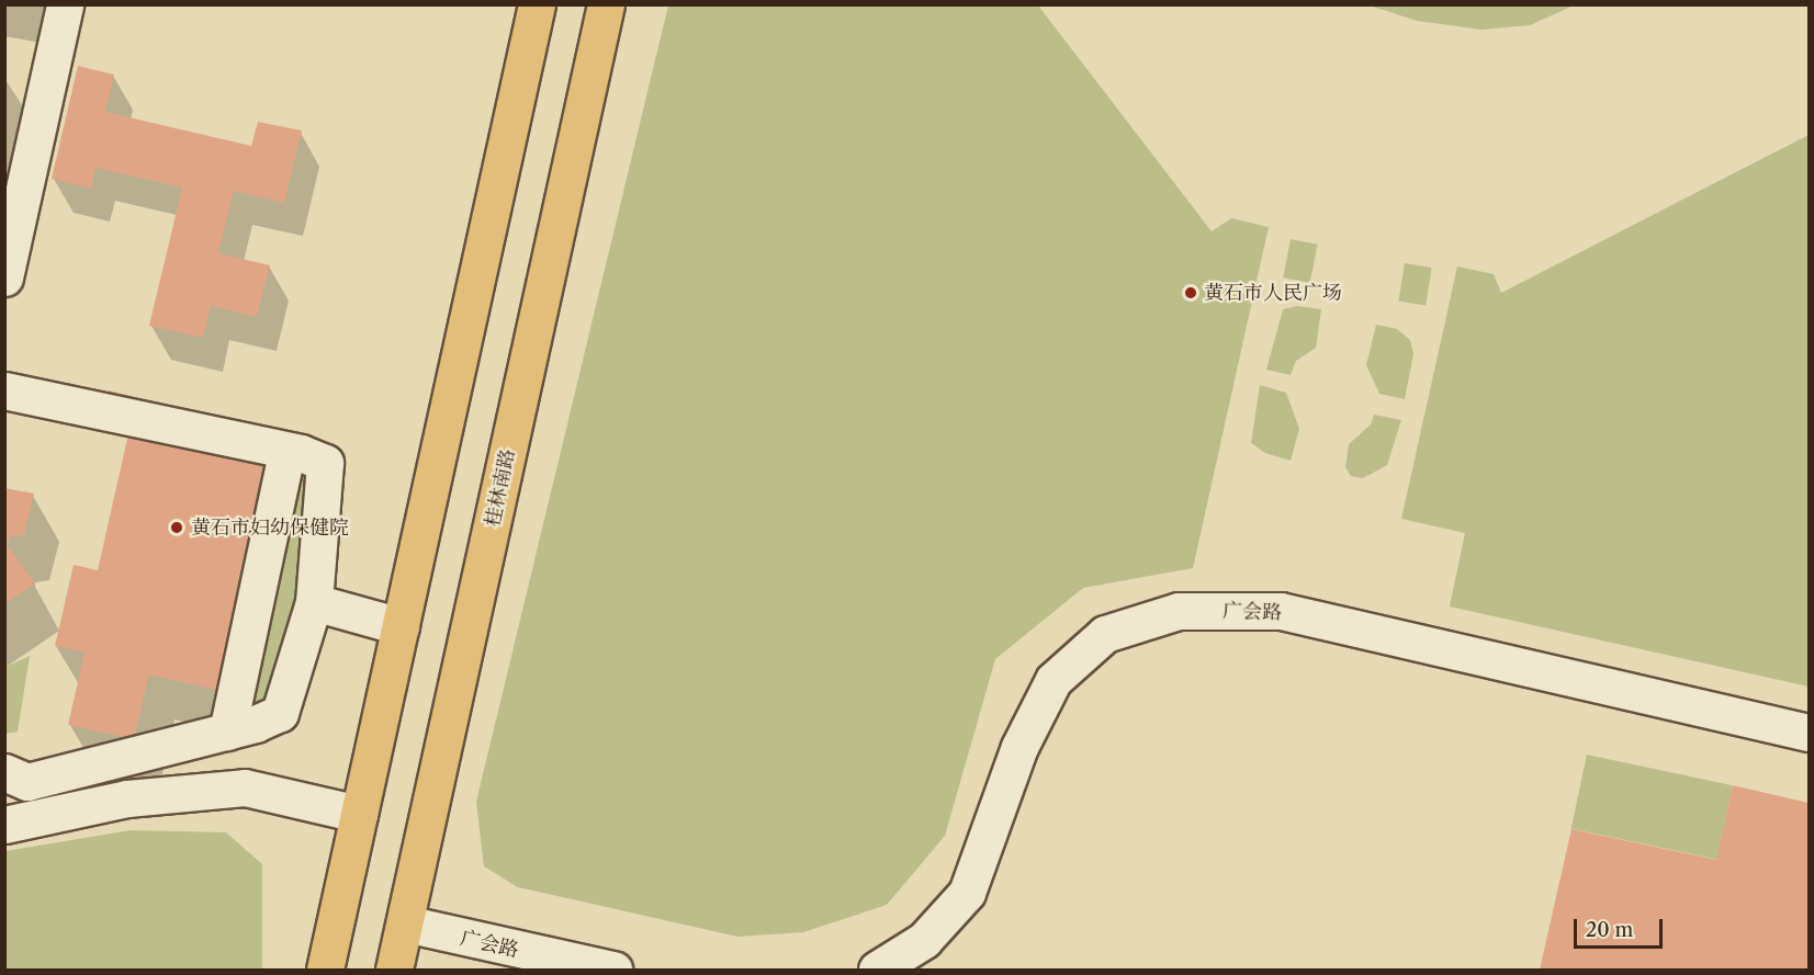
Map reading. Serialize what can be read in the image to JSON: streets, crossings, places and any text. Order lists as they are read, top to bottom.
{
  "streets": {
    "main road": ["桂林南路"],
    "street": ["广会路"]
  },
  "crossings": [
    ["桂林南路", "广会路"]
  ],
  "places": ["黄石市人民广场", "黄石市妇幼保健院"],
  "scale_bar": "20 m"
}
